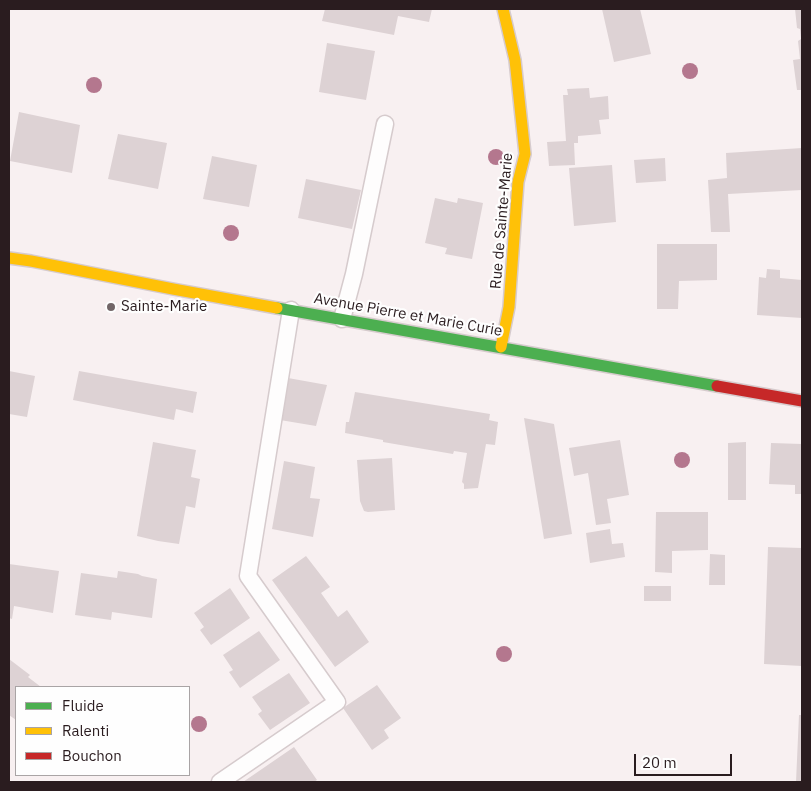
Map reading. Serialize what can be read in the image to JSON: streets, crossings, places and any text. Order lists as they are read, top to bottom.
{
  "streets": {
    "main road": ["Rue de Sainte-Marie", "Avenue Pierre et Marie Curie"]
  },
  "crossings": [
    ["Rue de Sainte-Marie", "Avenue Pierre et Marie Curie"]
  ],
  "places": ["Sainte-Marie"],
  "legend": ["Fluide", "Ralenti", "Bouchon"],
  "scale_bar": "20 m"
}
